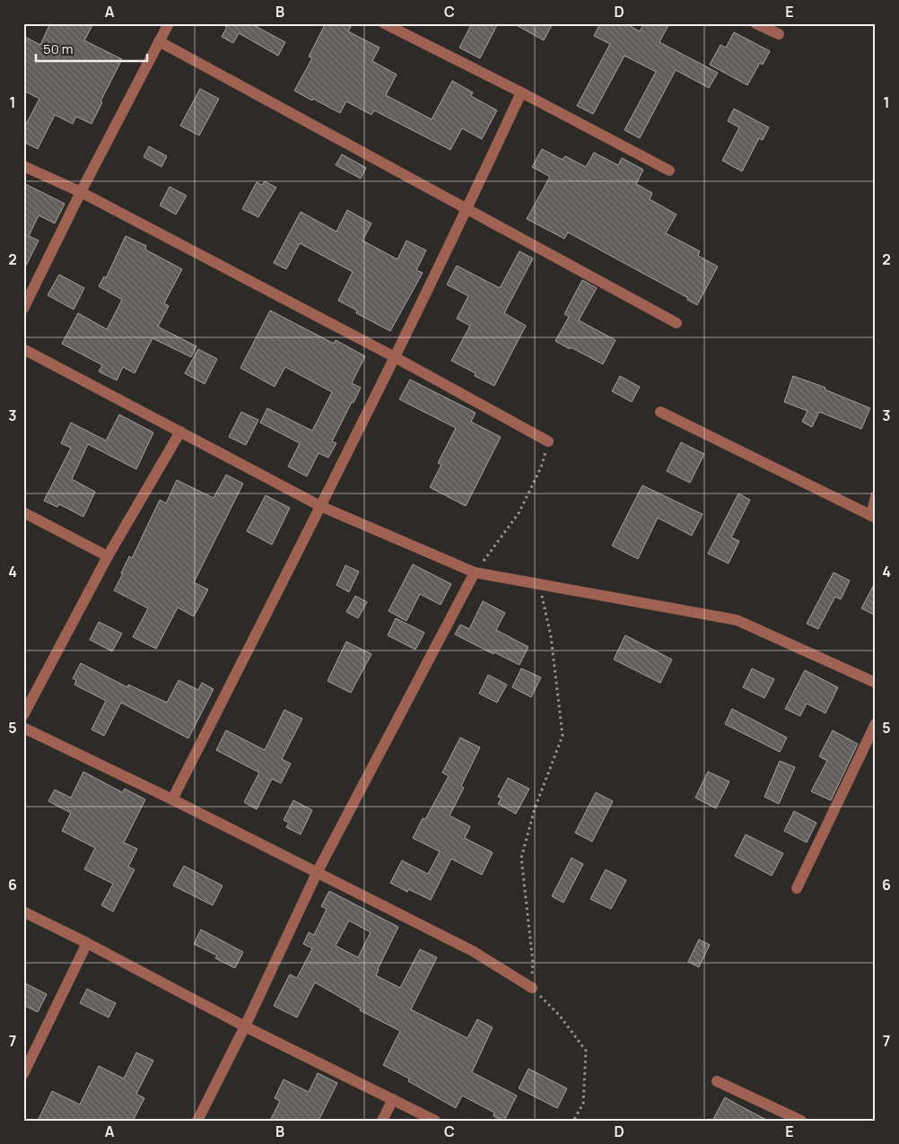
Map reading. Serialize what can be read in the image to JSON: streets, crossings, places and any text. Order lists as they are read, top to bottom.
{
  "scale_bar": "50 m",
  "grid": {
    "columns": [
      "A",
      "B",
      "C",
      "D",
      "E"
    ],
    "rows": [
      "1",
      "2",
      "3",
      "4",
      "5",
      "6",
      "7"
    ]
  }
}
